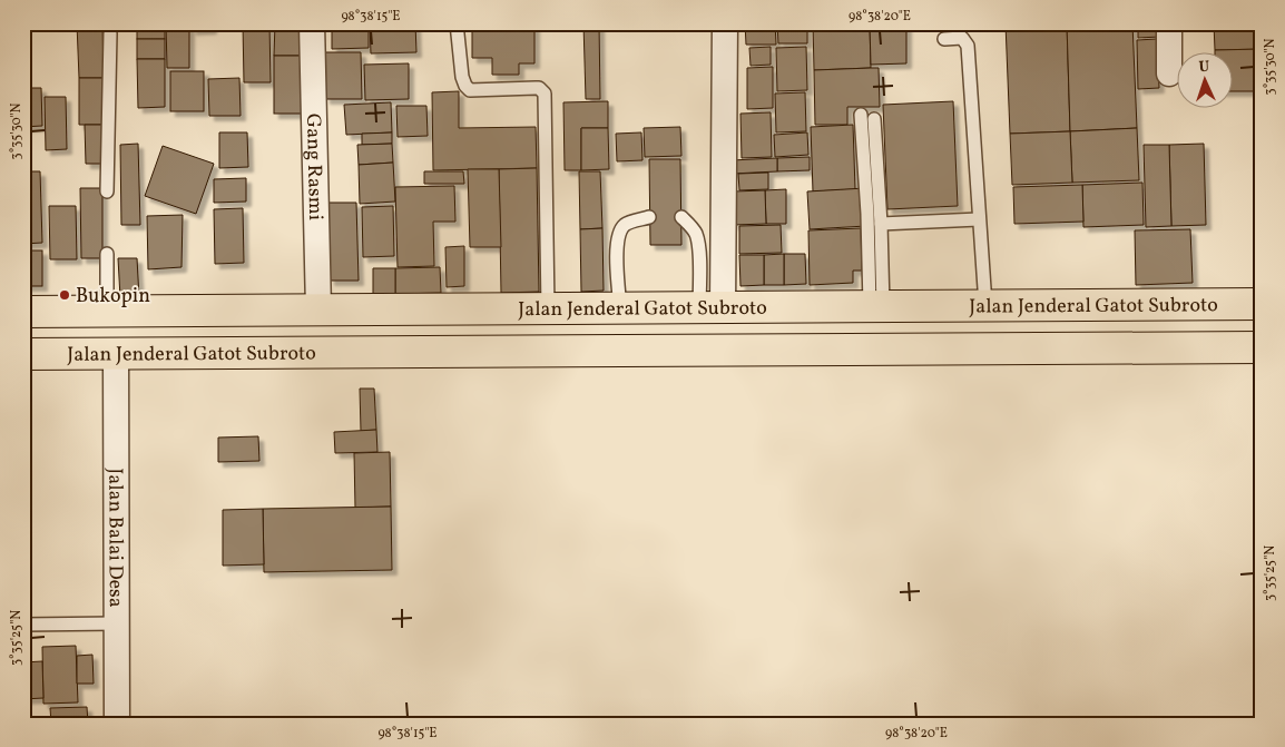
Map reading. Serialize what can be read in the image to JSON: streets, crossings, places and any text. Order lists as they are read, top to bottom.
{
  "streets": {
    "main road": ["Jalan Jenderal Gatot Subroto"],
    "street": ["Gang Rasmi", "Jalan Balai Desa"]
  },
  "crossings": [
    ["Gang Rasmi", "Jalan Jenderal Gatot Subroto"],
    ["Jalan Jenderal Gatot Subroto", "Jalan Balai Desa"]
  ],
  "places": ["Bukopin"],
  "north": "top",
  "coordinates": [
    "98°38'15\"E",
    "98°38'20\"E",
    "3°35'30\"N",
    "3°35'25\"N"
  ]
}
